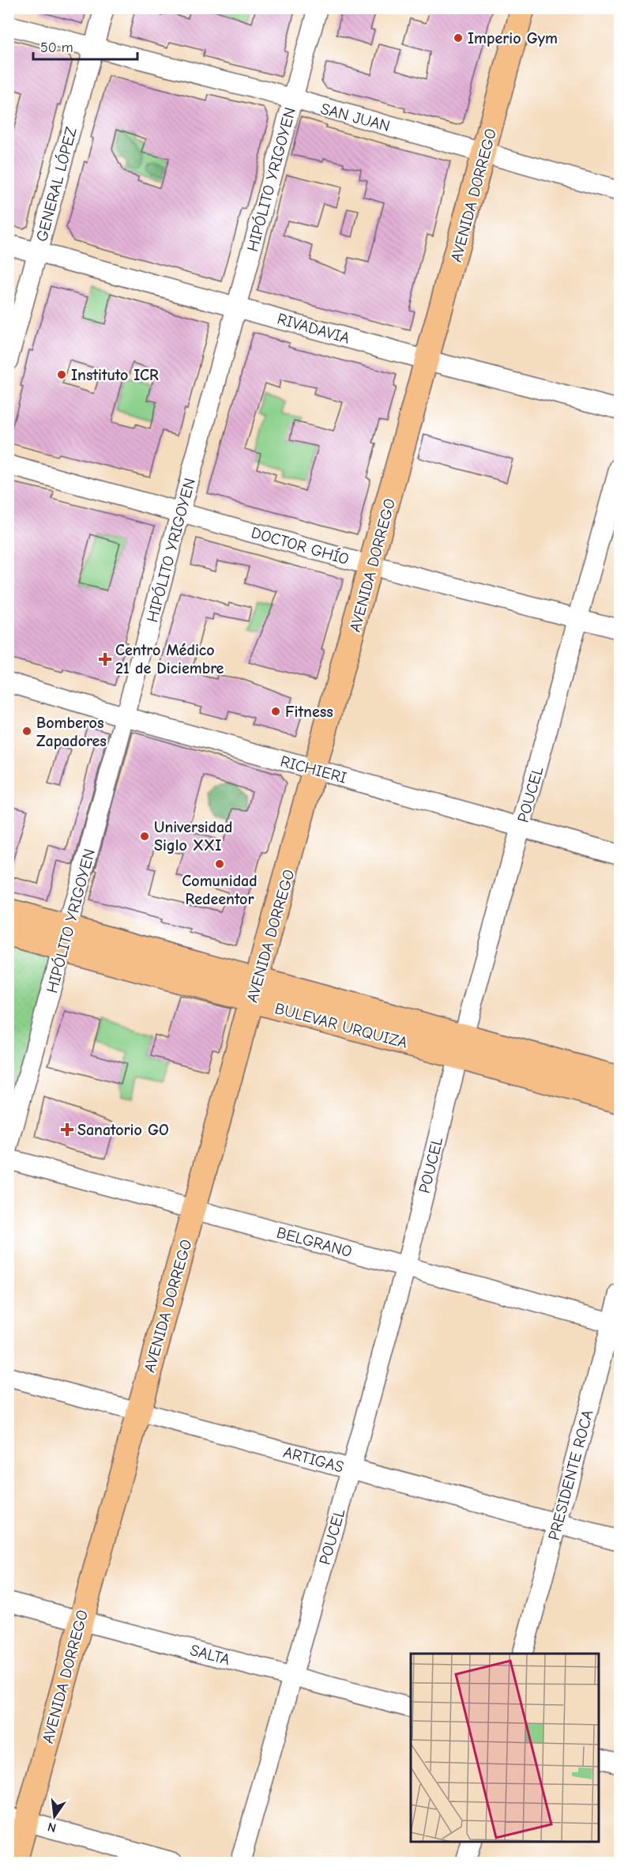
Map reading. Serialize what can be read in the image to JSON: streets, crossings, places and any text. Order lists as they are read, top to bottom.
{
  "streets": {
    "main road": ["AVENIDA DORREGO", "BULEVAR URQUIZA"],
    "street": [
      "SAN JUAN",
      "HIPÓLITO YRIGOYEN",
      "GENERAL LÓPEZ",
      "RIVADAVIA",
      "DOCTOR GHÍO",
      "RICHIERI",
      "POUCEL",
      "BELGRANO",
      "ARTIGAS",
      "PRESIDENTE ROCA",
      "SALTA"
    ]
  },
  "crossings": [
    ["SAN JUAN", "HIPÓLITO YRIGOYEN"],
    ["SAN JUAN", "GENERAL LÓPEZ"],
    ["SAN JUAN", "AVENIDA DORREGO"],
    ["HIPÓLITO YRIGOYEN", "RIVADAVIA"],
    ["HIPÓLITO YRIGOYEN", "DOCTOR GHÍO"],
    ["HIPÓLITO YRIGOYEN", "RICHIERI"],
    ["HIPÓLITO YRIGOYEN", "BULEVAR URQUIZA"],
    ["GENERAL LÓPEZ", "RIVADAVIA"],
    ["AVENIDA DORREGO", "RIVADAVIA"],
    ["AVENIDA DORREGO", "DOCTOR GHÍO"],
    ["AVENIDA DORREGO", "RICHIERI"],
    ["AVENIDA DORREGO", "BULEVAR URQUIZA"],
    ["AVENIDA DORREGO", "BELGRANO"],
    ["AVENIDA DORREGO", "ARTIGAS"],
    ["AVENIDA DORREGO", "SALTA"],
    ["DOCTOR GHÍO", "POUCEL"],
    ["RICHIERI", "POUCEL"],
    ["POUCEL", "BULEVAR URQUIZA"],
    ["POUCEL", "BELGRANO"],
    ["POUCEL", "ARTIGAS"],
    ["POUCEL", "SALTA"],
    ["BELGRANO", "PRESIDENTE ROCA"],
    ["ARTIGAS", "PRESIDENTE ROCA"]
  ],
  "places": {
    "other": [
      "Imperio Gym",
      "Instituto ICR",
      "Fitness",
      "Bomberos Zapadores",
      "Universidad Siglo XXI",
      "Comunidad Redeentor"
    ],
    "health": ["Centro Médico 21 de Diciembre", "Sanatorio GO"]
  },
  "scale_bar": "50 m",
  "north": "bottom"
}
